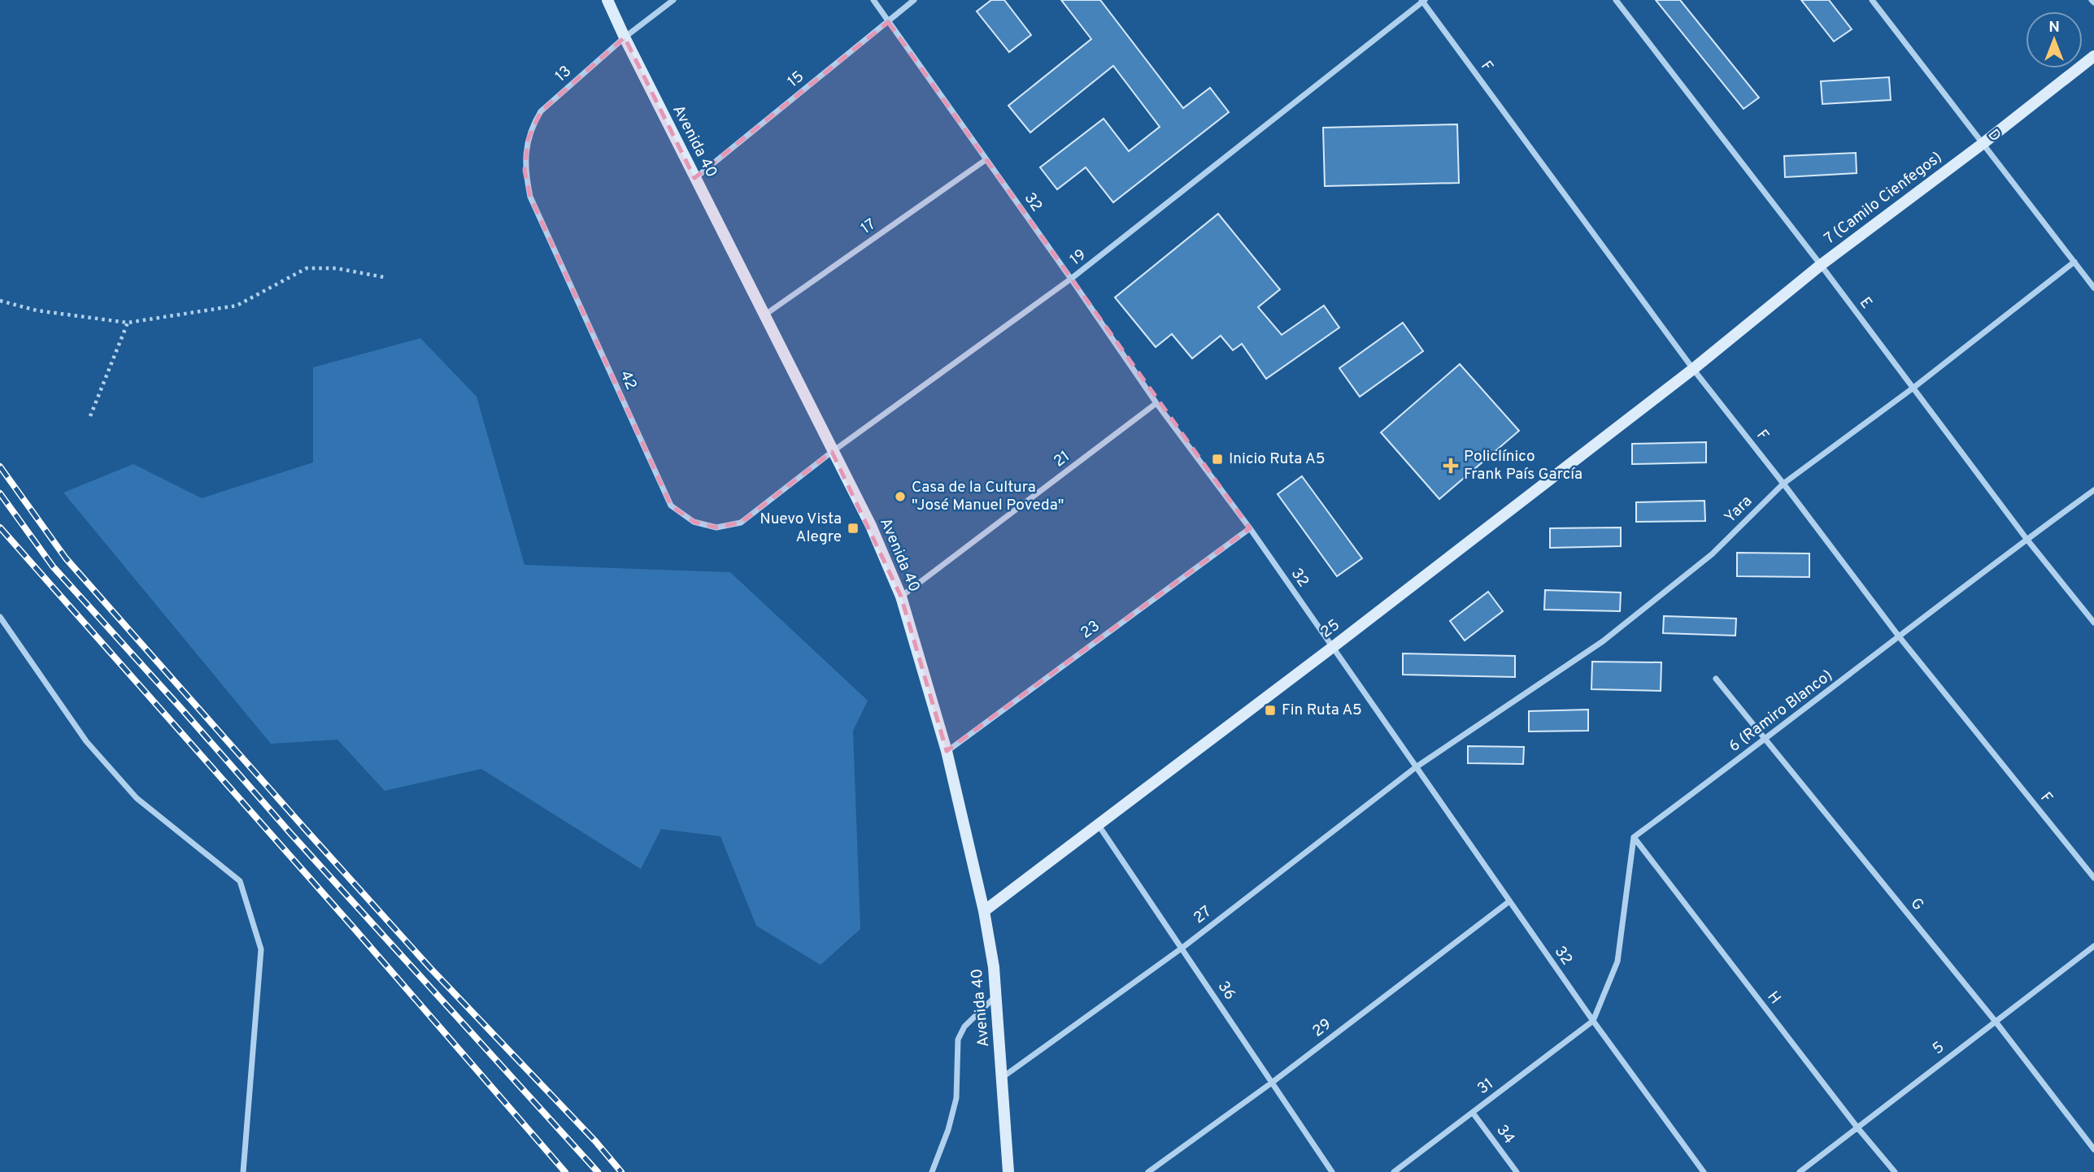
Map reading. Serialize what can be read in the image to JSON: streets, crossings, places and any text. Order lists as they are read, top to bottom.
{
  "streets": {
    "street": [
      "F",
      "13",
      "15",
      "D",
      "Avenida 40",
      "7 (Camilo Cienfegos)",
      "32",
      "17",
      "19",
      "E",
      "42",
      "21",
      "Yara",
      "25",
      "23",
      "6 (Ramiro Blanco)",
      "G",
      "27",
      "36",
      "H",
      "29",
      "5",
      "31",
      "34"
    ]
  },
  "crossings": [
    ["F", "7 (Camilo Cienfegos)"],
    ["F", "19"],
    ["F", "Yara"],
    ["F", "25"],
    ["F", "6 (Ramiro Blanco)"],
    ["13", "Avenida 40"],
    ["13", "42"],
    ["15", "Avenida 40"],
    ["15", "32"],
    ["D", "7 (Camilo Cienfegos)"],
    ["D", "Yara"],
    ["Avenida 40", "17"],
    ["Avenida 40", "19"],
    ["Avenida 40", "21"],
    ["Avenida 40", "25"],
    ["Avenida 40", "23"],
    ["Avenida 40", "27"],
    ["7 (Camilo Cienfegos)", "E"],
    ["7 (Camilo Cienfegos)", "25"],
    ["32", "17"],
    ["32", "19"],
    ["32", "21"],
    ["32", "Yara"],
    ["32", "25"],
    ["32", "23"],
    ["32", "27"],
    ["32", "29"],
    ["32", "31"],
    ["19", "42"],
    ["E", "Yara"],
    ["E", "6 (Ramiro Blanco)"],
    ["Yara", "27"],
    ["25", "36"],
    ["6 (Ramiro Blanco)", "G"],
    ["6 (Ramiro Blanco)", "H"],
    ["G", "5"],
    ["27", "36"],
    ["36", "29"],
    ["H", "5"],
    ["31", "34"]
  ],
  "places": {
    "transit": ["Inicio Ruta A5", "Nuevo Vista Alegre", "Fin Ruta A5"],
    "health": ["Policlínico Frank País García"],
    "other": ["Casa de la Cultura \"José Manuel Poveda\""]
  },
  "north": "top"
}
